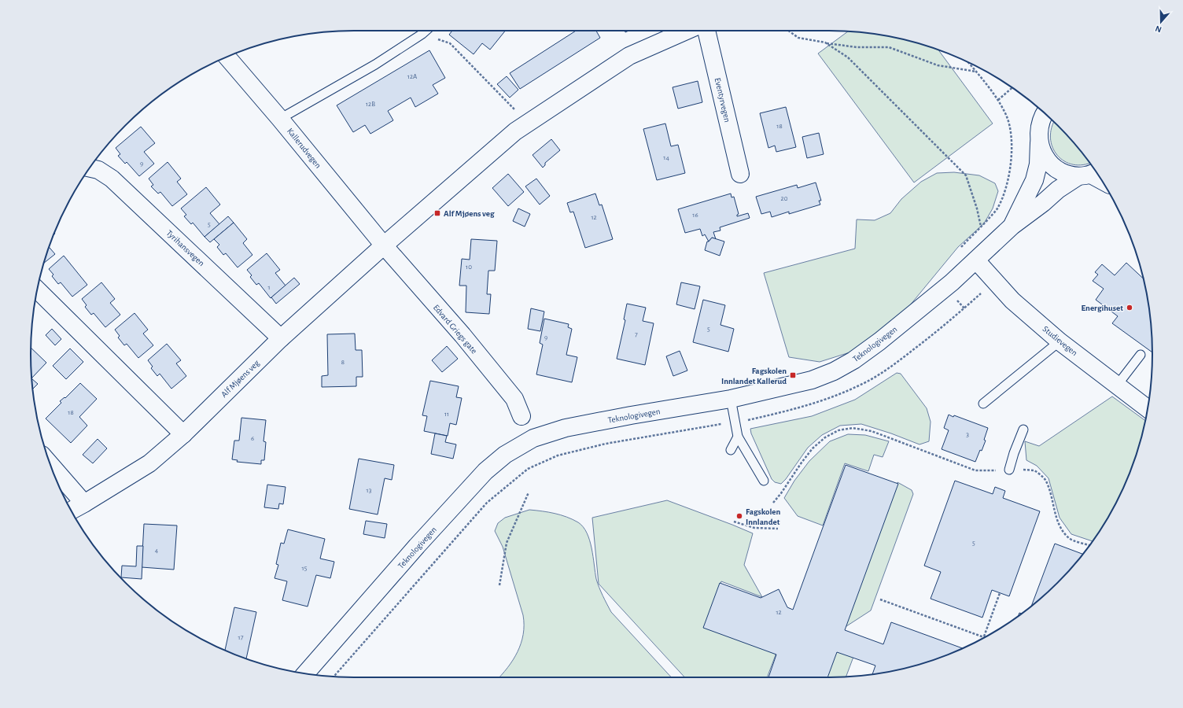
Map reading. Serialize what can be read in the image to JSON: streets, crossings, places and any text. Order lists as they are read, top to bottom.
{
  "streets": {
    "street": [
      "Eventyrvegen",
      "Kallerudvegen",
      "Tyrihansvegen",
      "Edvard Griegs gate",
      "Studievegen",
      "Teknologivegen",
      "Alf Mjøens veg"
    ]
  },
  "crossings": [
    ["Kallerudvegen", "Edvard Griegs gate"],
    ["Kallerudvegen", "Alf Mjøens veg"],
    ["Tyrihansvegen", "Alf Mjøens veg"],
    ["Edvard Griegs gate", "Alf Mjøens veg"],
    ["Studievegen", "Teknologivegen"]
  ],
  "places": {
    "transit": ["Alf Mjøens veg", "Fagskolen Innlandet Kallerud"],
    "other": ["Energihuset", "Fagskolen Innlandet"]
  },
  "house_numbers": [
    "12A",
    "12B",
    "18",
    "14",
    "9",
    "20",
    "16",
    "12",
    "5",
    "10",
    "1",
    "5",
    "7",
    "9",
    "8",
    "18",
    "11",
    "3",
    "6",
    "13",
    "5",
    "4",
    "15",
    "12",
    "17"
  ],
  "north": "bottom"
}
